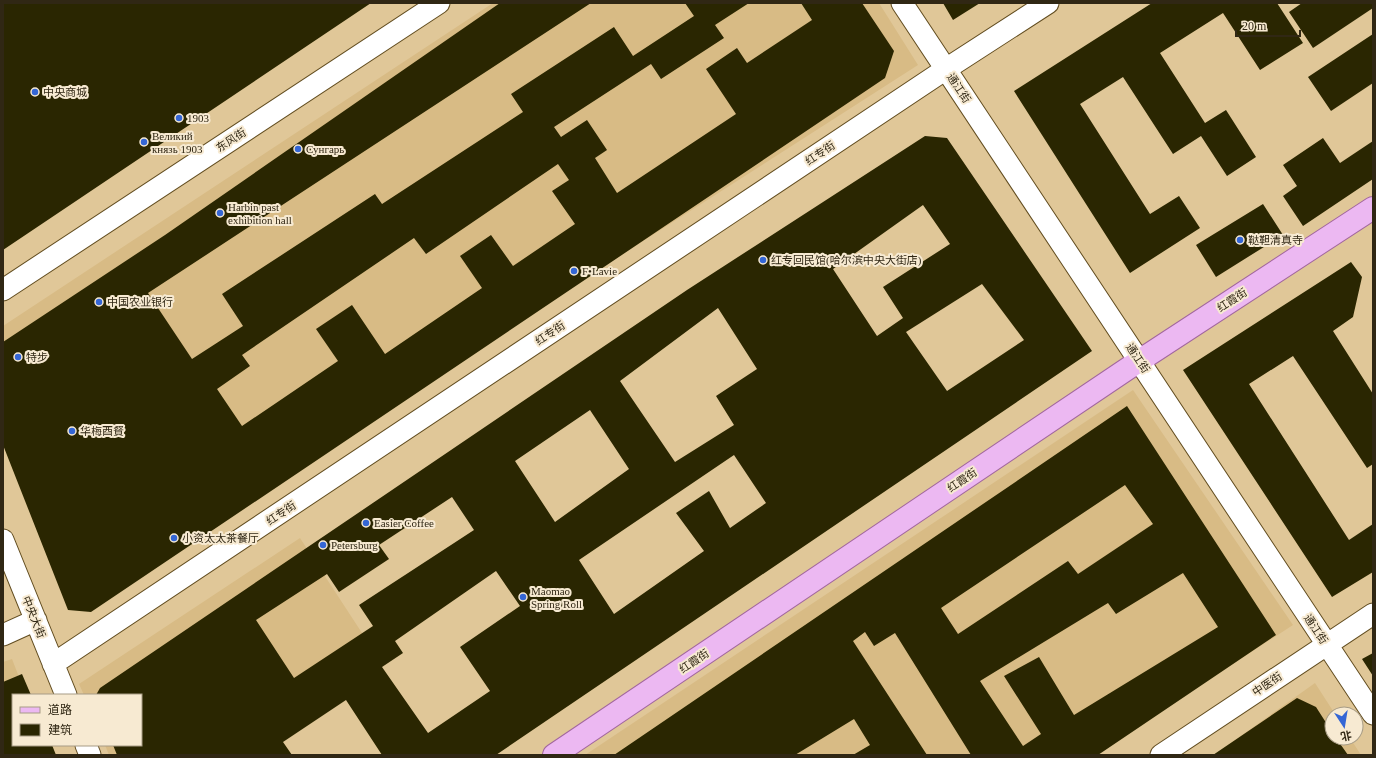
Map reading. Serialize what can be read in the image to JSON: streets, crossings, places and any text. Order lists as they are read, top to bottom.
{
  "streets": {
    "main road": ["红霞街"],
    "street": [
      "通江街",
      "东风街",
      "红专街",
      "中央大街",
      "中医街"
    ]
  },
  "crossings": [
    ["通江街", "红专街"],
    ["通江街", "红霞街"],
    ["通江街", "中医街"],
    ["红专街", "中央大街"]
  ],
  "places": [
    "中央商城",
    "1903",
    "Великий князь 1903",
    "Сунгарь",
    "Harbin past exhibition hall",
    "鞑靼清真寺",
    "红专回民馆(哈尔滨中央大街店)",
    "F•Lavie",
    "中国农业银行",
    "特步",
    "华梅酉䝳",
    "Easier Coffee",
    "小资太太茶餐厅",
    "Petersburg",
    "Maomao Spring Roll"
  ],
  "legend": ["道路", "建筑"],
  "scale_bar": "20 m",
  "north": "bottom"
}
